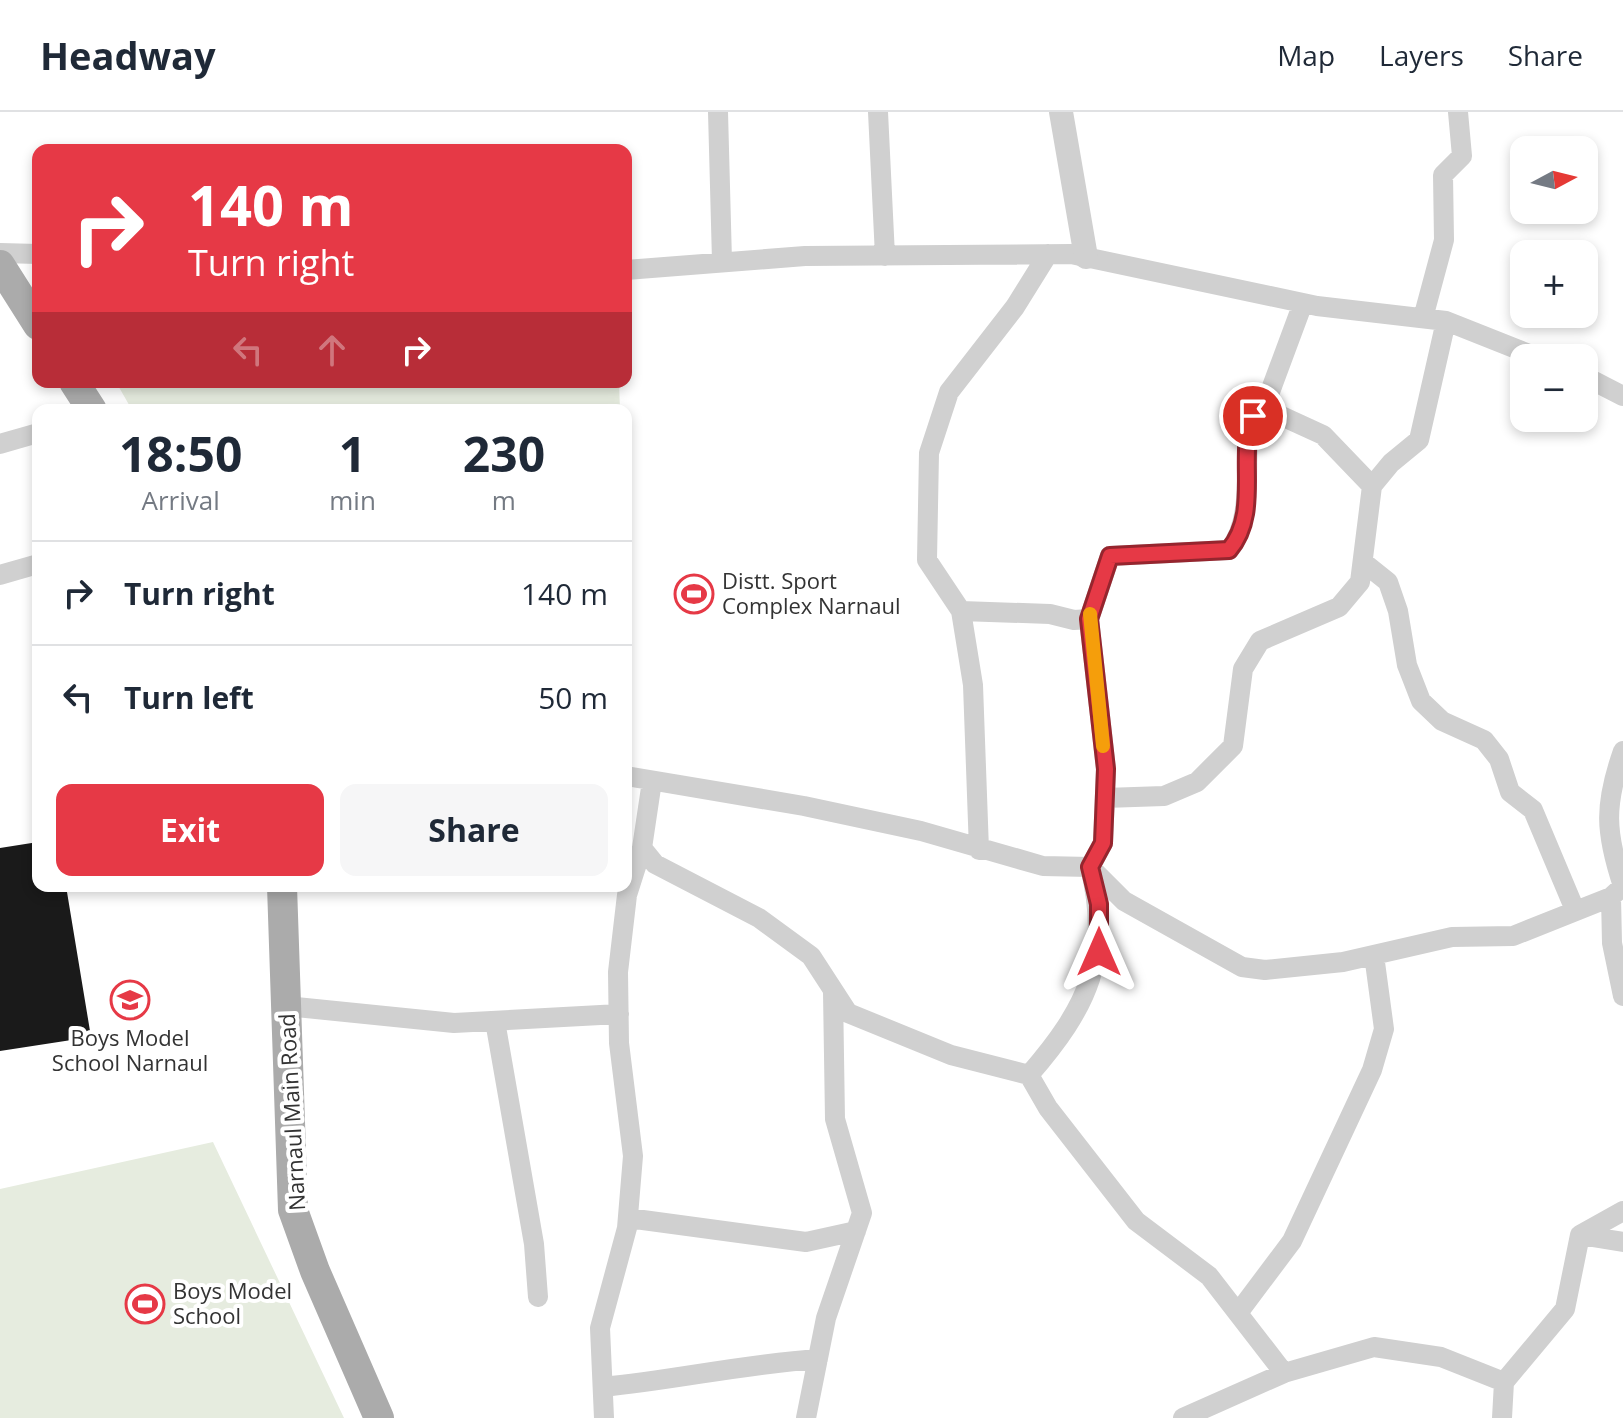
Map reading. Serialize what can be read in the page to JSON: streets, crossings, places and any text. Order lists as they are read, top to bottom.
{
  "streets": {
    "main road": ["Narnaul Main Road"]
  },
  "places": {
    "sports": ["Distt. Sport Complex Narnaul", "Boys Model School"],
    "school or university": ["Boys Model School Narnaul"]
  },
  "north": "right",
  "page": {
    "header": "Headway",
    "nav": ["Map", "Layers", "Share"],
    "map_buttons": ["+", "−"],
    "turn": ["140 m", "Turn right"],
    "eta": [
      "18:50",
      "Arrival",
      "1",
      "min",
      "230",
      "m"
    ],
    "list": [
      {
        "name": "Turn right",
        "value": "140 m"
      },
      {
        "name": "Turn left",
        "value": "50 m"
      }
    ],
    "buttons": ["Exit", "Share"]
  }
}
